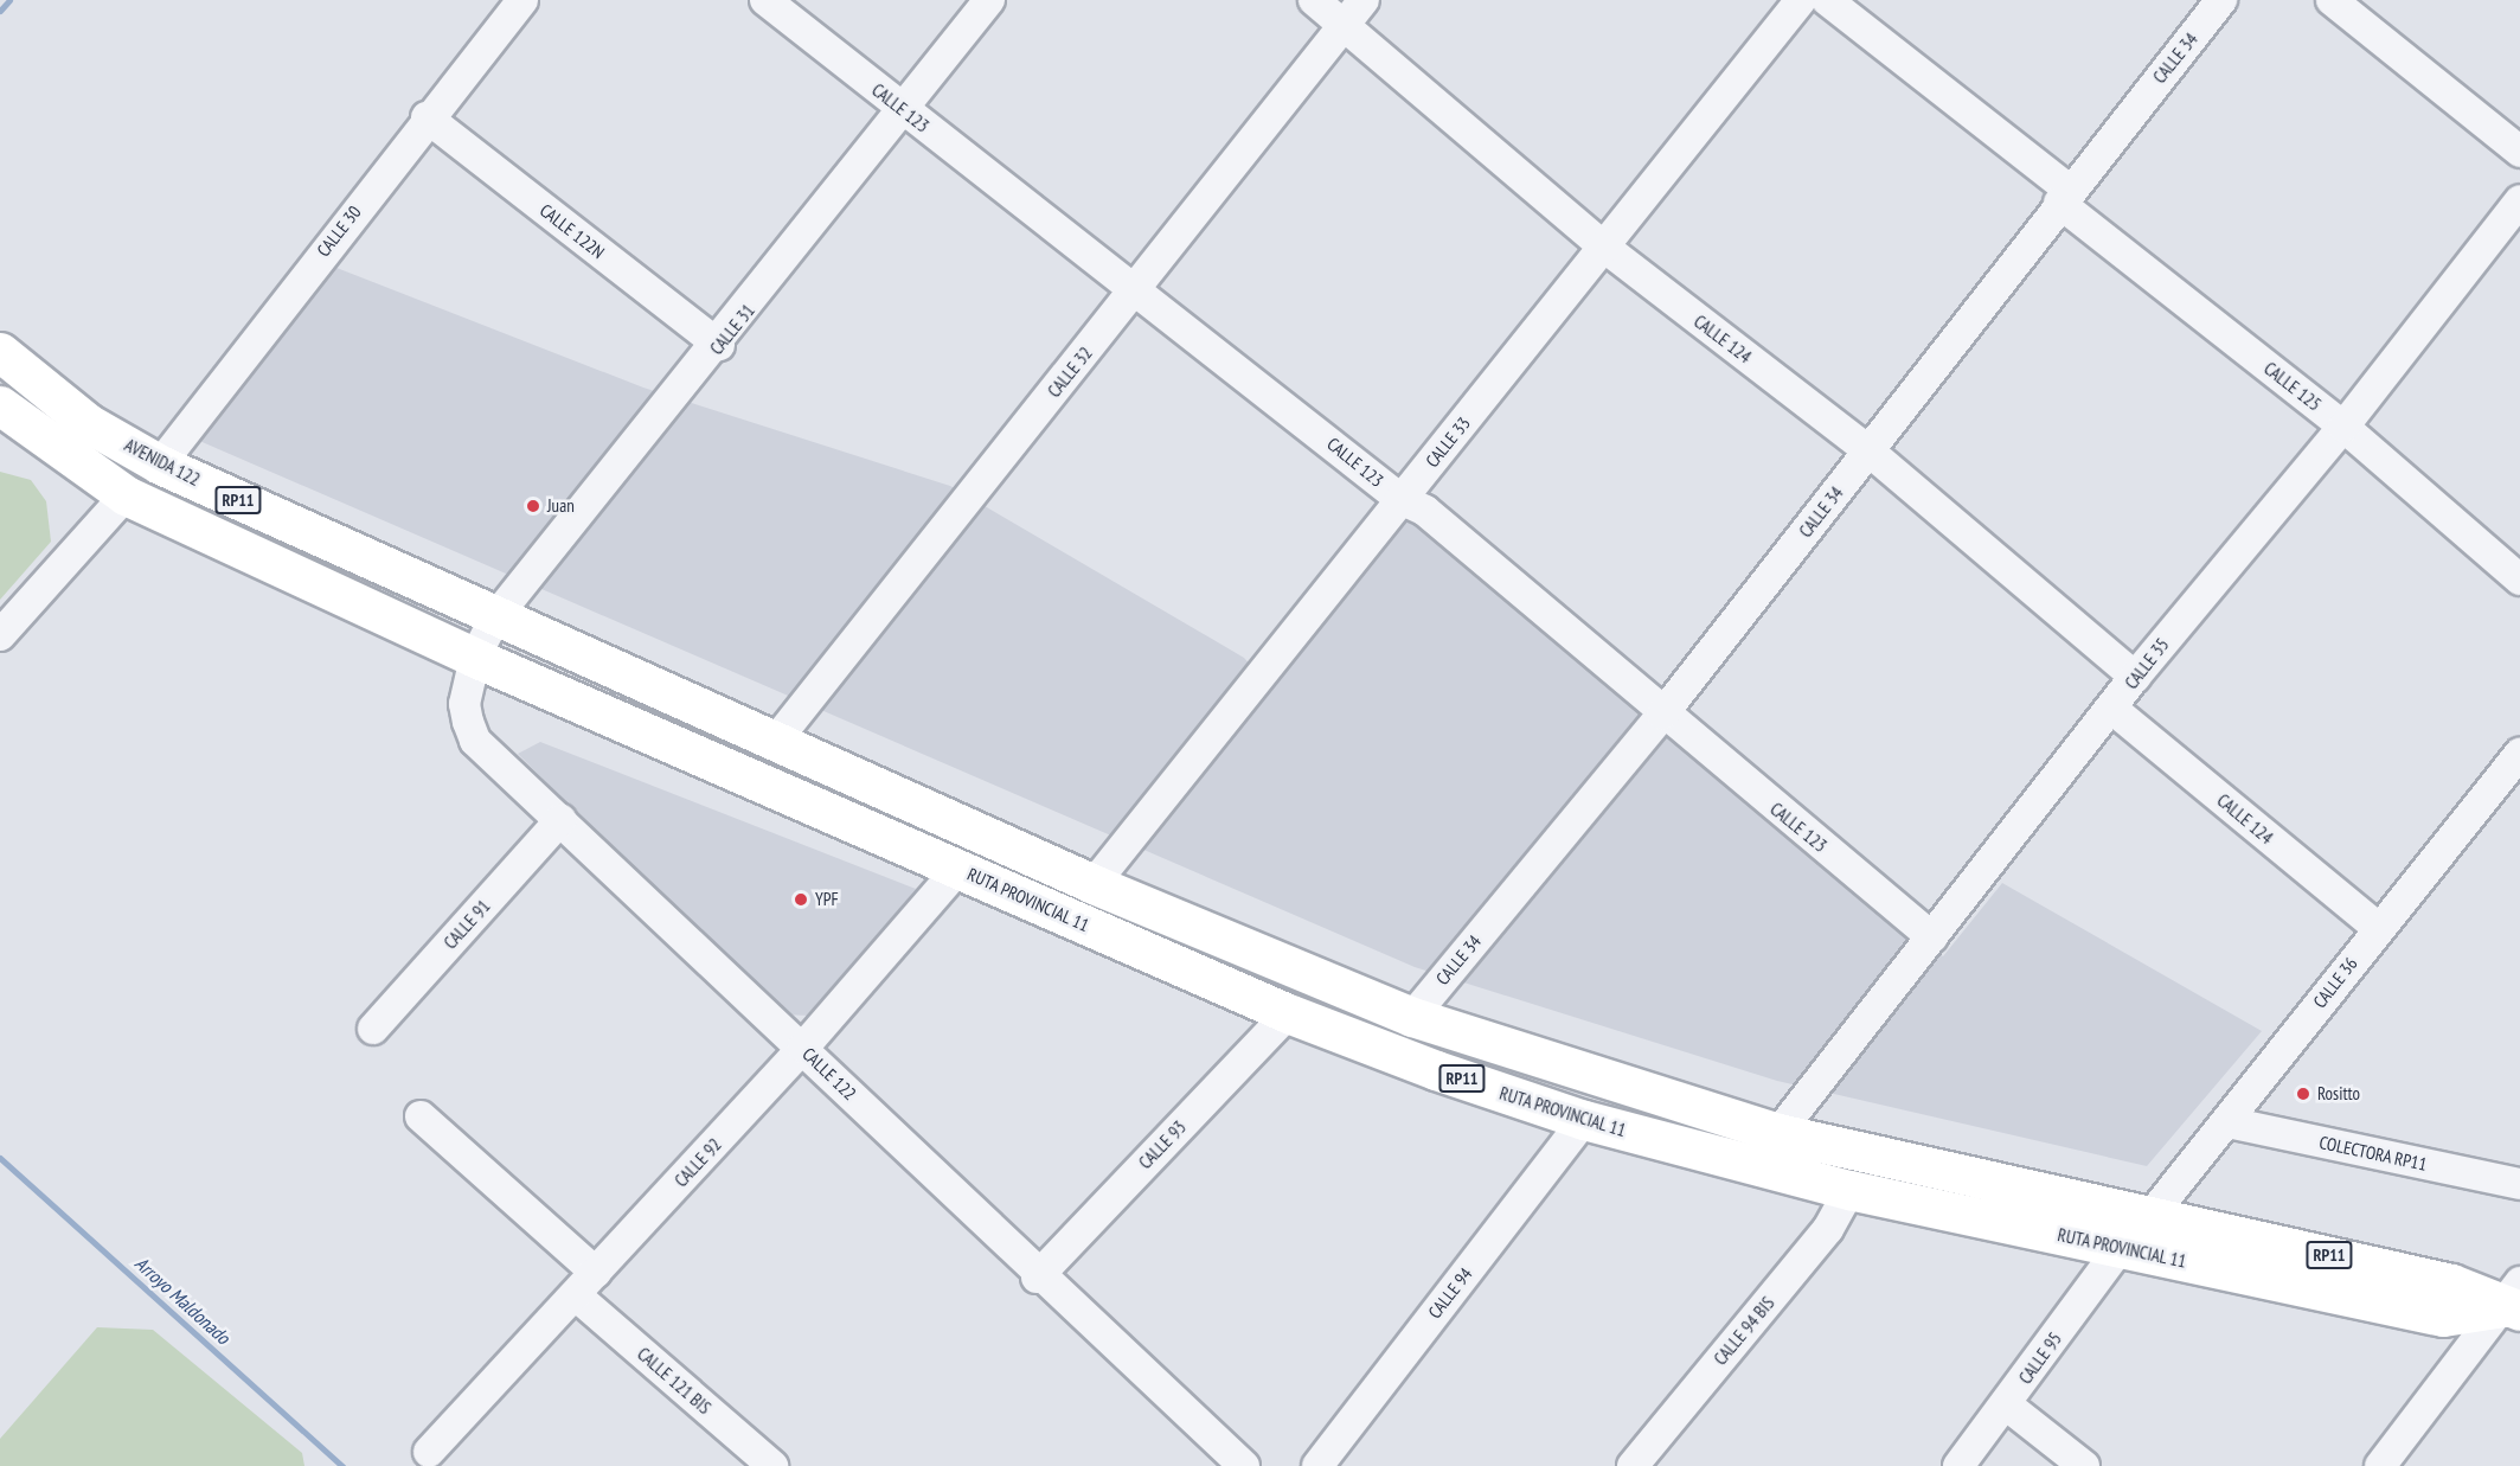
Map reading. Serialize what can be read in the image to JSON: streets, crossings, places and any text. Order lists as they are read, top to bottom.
{
  "streets": {
    "main road": ["AVENIDA 122", "RP11", "RUTA PROVINCIAL 11"],
    "street": [
      "CALLE 34",
      "CALLE 123",
      "CALLE 30",
      "CALLE 122N",
      "CALLE 31",
      "CALLE 124",
      "CALLE 32",
      "CALLE 125",
      "CALLE 33",
      "CALLE 35",
      "CALLE 91",
      "CALLE 36",
      "CALLE 122",
      "CALLE 93",
      "COLECTORA RP11",
      "CALLE 92",
      "CALLE 94",
      "CALLE 94 BIS",
      "CALLE 95",
      "CALLE 121 BIS"
    ]
  },
  "crossings": [
    ["CALLE 34", "CALLE 123"],
    ["CALLE 34", "CALLE 124"],
    ["CALLE 34", "CALLE 125"],
    ["CALLE 34", "RP11"],
    ["CALLE 123", "CALLE 31"],
    ["CALLE 123", "CALLE 32"],
    ["CALLE 123", "CALLE 33"],
    ["CALLE 123", "CALLE 35"],
    ["CALLE 30", "CALLE 122N"],
    ["CALLE 30", "AVENIDA 122"],
    ["CALLE 122N", "CALLE 31"],
    ["CALLE 31", "AVENIDA 122"],
    ["CALLE 31", "RP11"],
    ["CALLE 31", "RUTA PROVINCIAL 11"],
    ["CALLE 31", "CALLE 122"],
    ["CALLE 124", "CALLE 32"],
    ["CALLE 124", "CALLE 33"],
    ["CALLE 124", "CALLE 35"],
    ["CALLE 124", "CALLE 36"],
    ["CALLE 32", "RP11"],
    ["CALLE 125", "CALLE 35"],
    ["CALLE 33", "RP11"],
    ["AVENIDA 122", "RP11"],
    ["RP11", "CALLE 35"],
    ["RP11", "RUTA PROVINCIAL 11"],
    ["RP11", "CALLE 36"],
    ["RP11", "CALLE 122"],
    ["RUTA PROVINCIAL 11", "CALLE 122"],
    ["RUTA PROVINCIAL 11", "CALLE 93"],
    ["RUTA PROVINCIAL 11", "CALLE 92"],
    ["RUTA PROVINCIAL 11", "CALLE 94"],
    ["RUTA PROVINCIAL 11", "CALLE 94 BIS"],
    ["RUTA PROVINCIAL 11", "CALLE 95"],
    ["CALLE 91", "CALLE 122"],
    ["CALLE 36", "COLECTORA RP11"],
    ["CALLE 122", "CALLE 93"],
    ["CALLE 122", "CALLE 92"],
    ["CALLE 92", "CALLE 121 BIS"]
  ],
  "water": ["Arroyo Maldonado"],
  "places": ["Juan", "YPF", "Rositto"]
}
